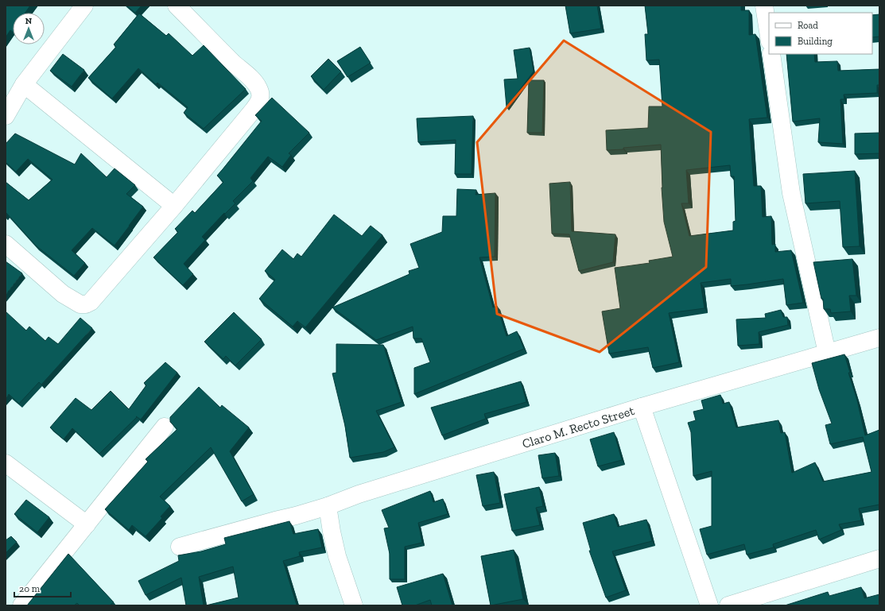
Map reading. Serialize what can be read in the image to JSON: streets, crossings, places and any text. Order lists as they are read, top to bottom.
{
  "streets": {
    "street": ["Claro M. Recto Street"]
  },
  "legend": ["Road", "Building"],
  "scale_bar": "20 m",
  "north": "top"
}
